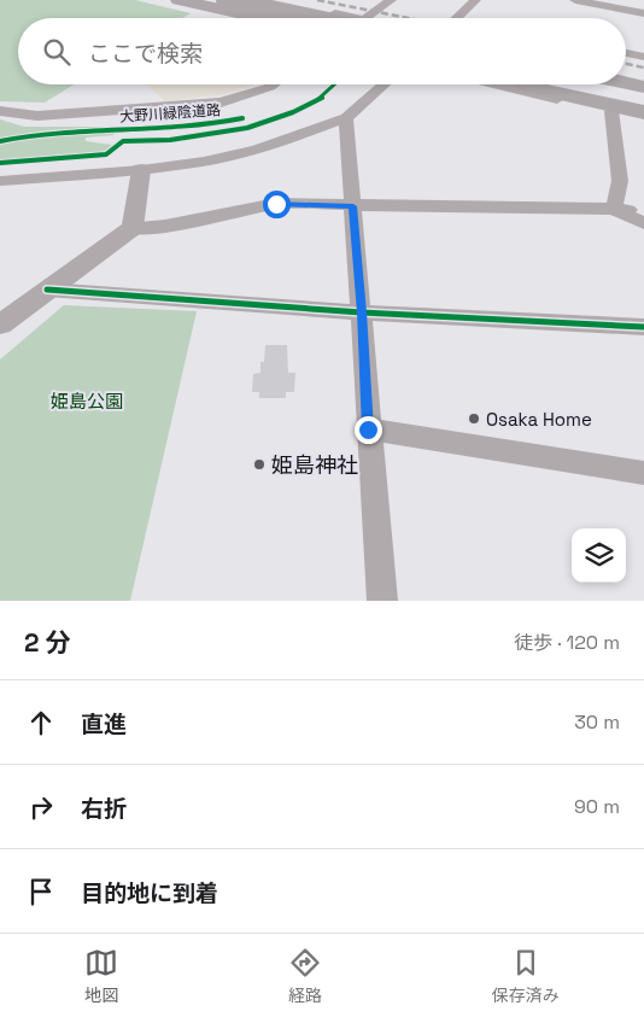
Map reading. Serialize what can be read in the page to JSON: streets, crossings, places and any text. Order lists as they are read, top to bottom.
{
  "streets": {
    "cycle path": ["大野川緑陰道路"]
  },
  "parks": ["姫島公園"],
  "places": ["Osaka Home", "姫島神社"],
  "page": {
    "search": "ここで検索",
    "heading": ["2 分", "徒歩 · 120 m"],
    "list": [
      ["直進", "30 m"],
      ["右折", "90 m"],
      "目的地に到着"
    ],
    "nav": ["地図", "経路", "保存済み"]
  }
}
